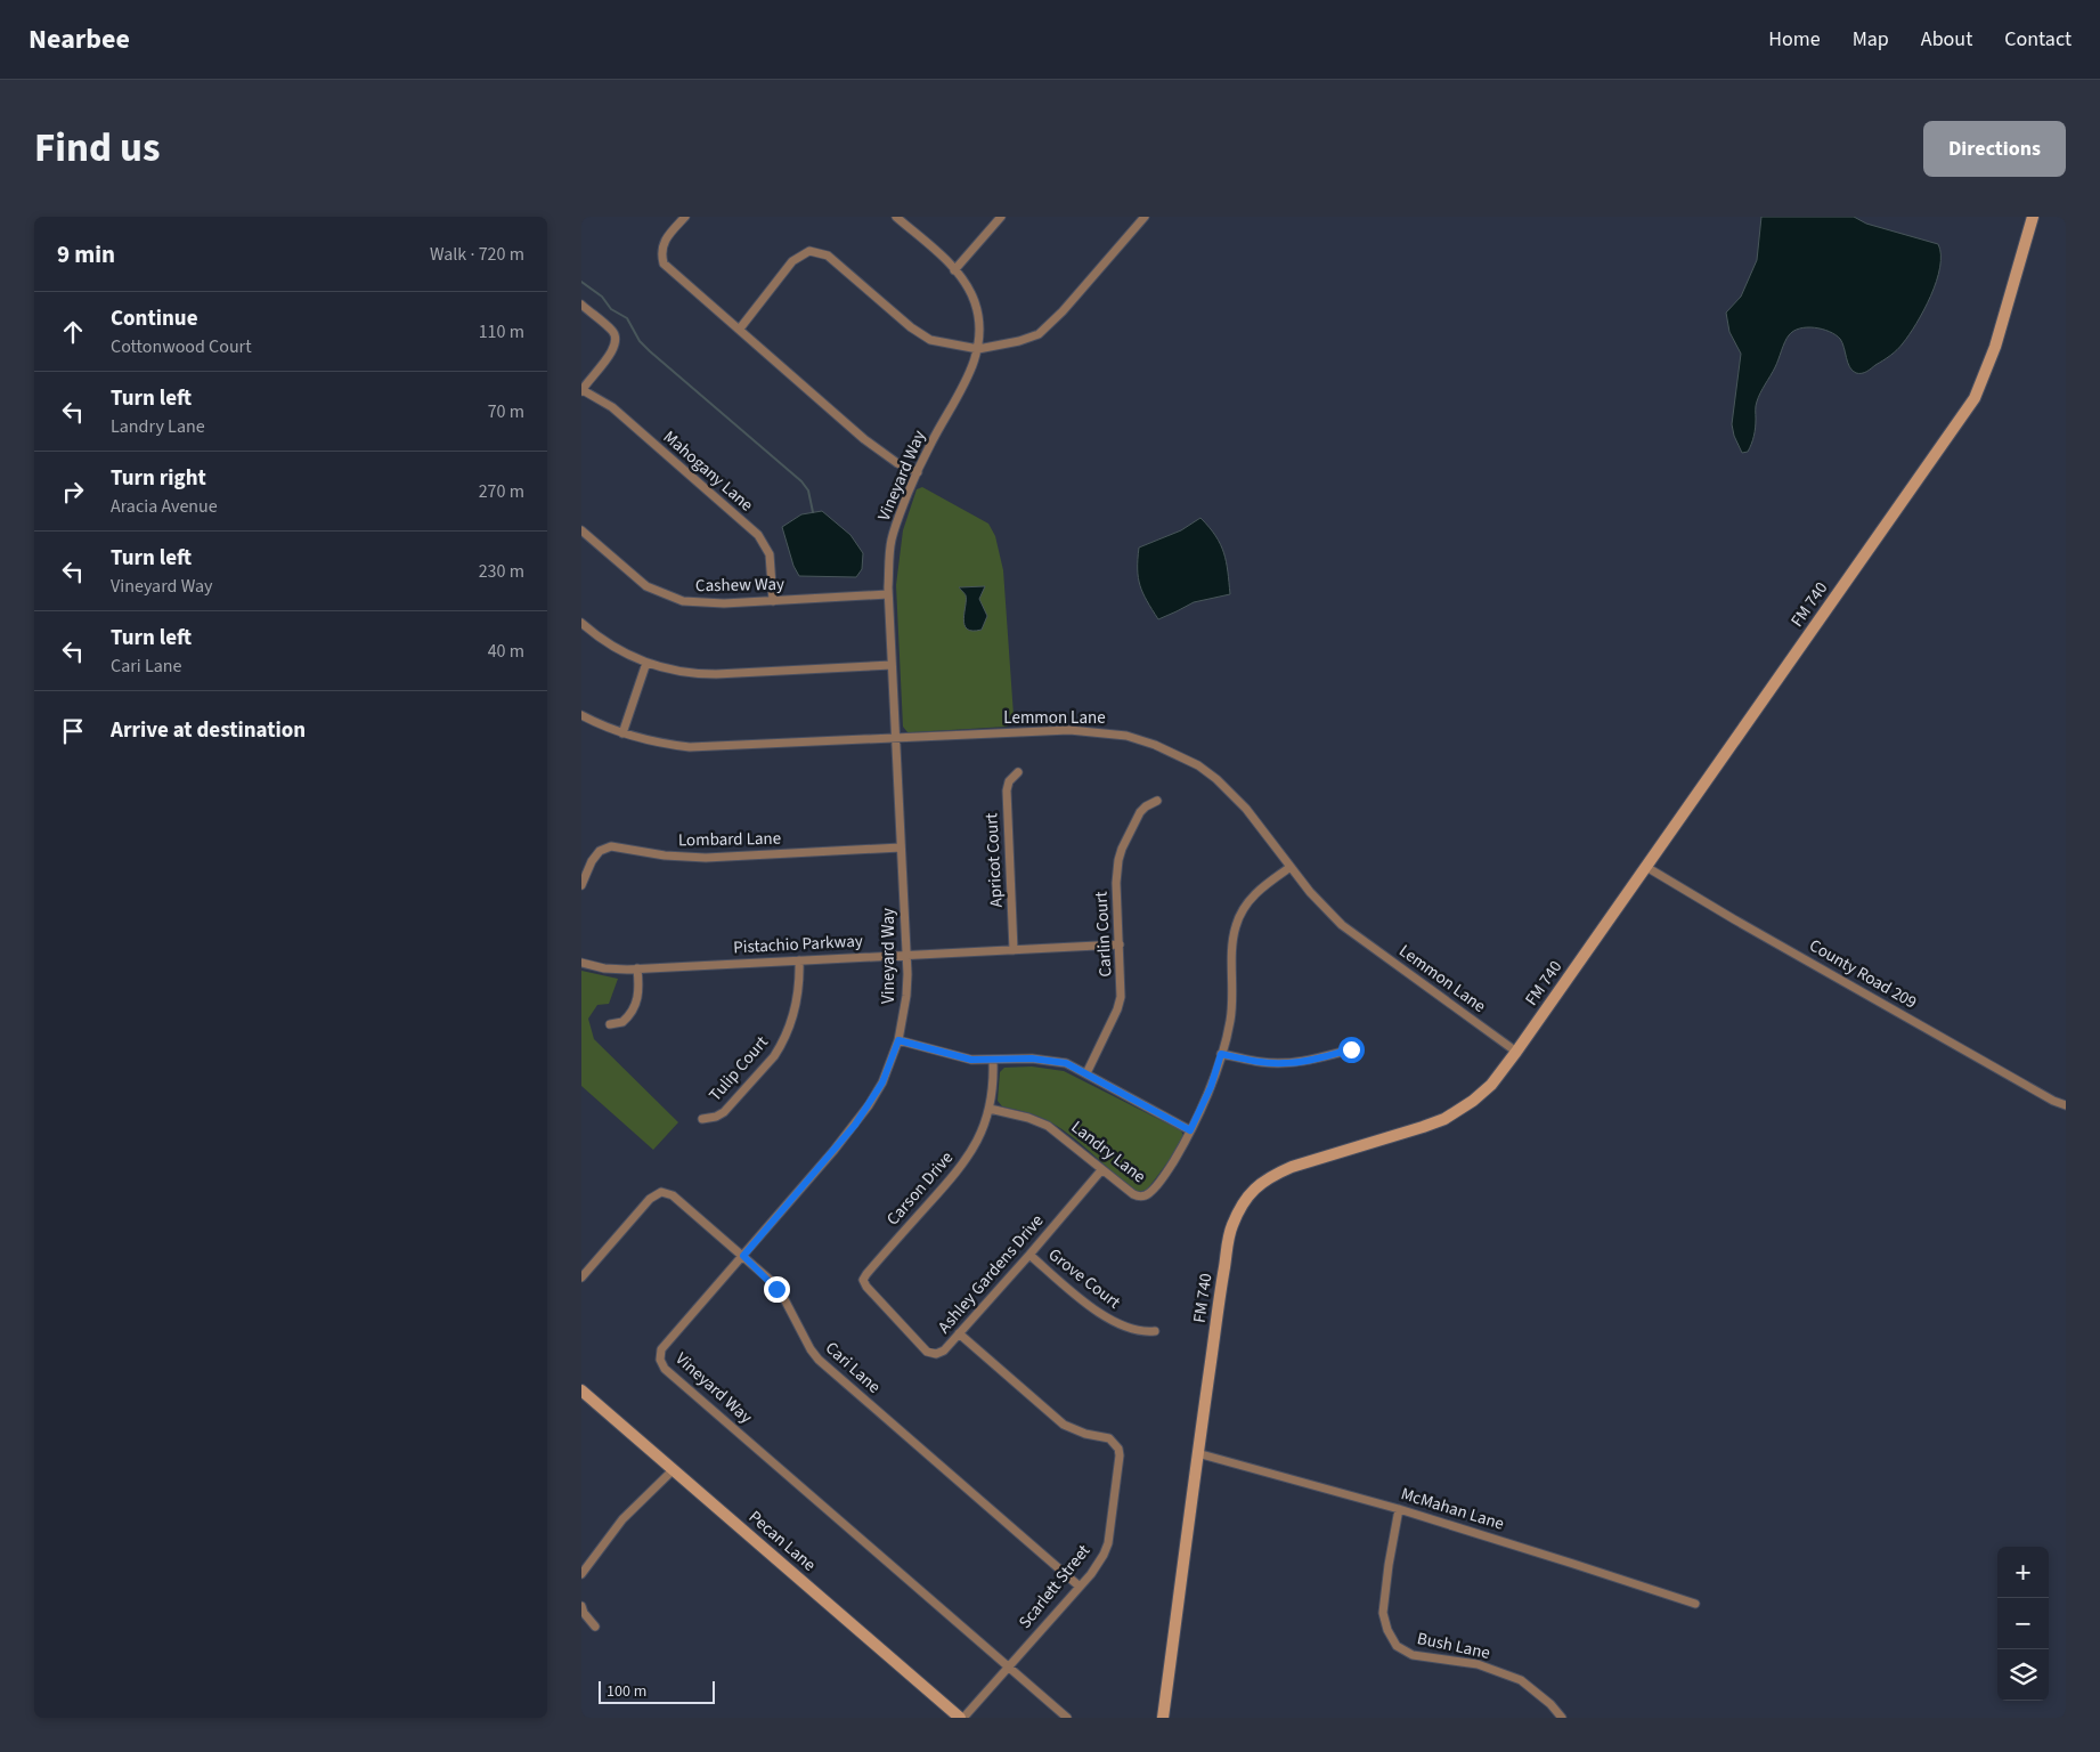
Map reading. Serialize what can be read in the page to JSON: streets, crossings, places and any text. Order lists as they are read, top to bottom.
{
  "streets": {
    "main road": ["FM 740", "Pecan Lane"],
    "street": [
      "Mahogany Lane",
      "Vineyard Way",
      "Cashew Way",
      "Lemmon Lane",
      "Lombard Lane",
      "Apricot Court",
      "Carlin Court",
      "Pistachio Parkway",
      "County Road 209",
      "Tulip Court",
      "Landry Lane",
      "Carson Drive",
      "Ashley Gardens Drive",
      "Grove Court",
      "Cari Lane",
      "McMahan Lane",
      "Scarlett Street",
      "Bush Lane"
    ]
  },
  "crossings": [
    ["Mahogany Lane", "Cashew Way"],
    ["Vineyard Way", "Cashew Way"],
    ["Vineyard Way", "Lemmon Lane"],
    ["Vineyard Way", "Lombard Lane"],
    ["Vineyard Way", "Pistachio Parkway"],
    ["Vineyard Way", "Cari Lane"],
    ["Vineyard Way", "Scarlett Street"],
    ["FM 740", "Lemmon Lane"],
    ["FM 740", "County Road 209"],
    ["FM 740", "McMahan Lane"],
    ["Lemmon Lane", "Landry Lane"],
    ["Apricot Court", "Pistachio Parkway"],
    ["Carlin Court", "Pistachio Parkway"],
    ["Pistachio Parkway", "Tulip Court"],
    ["Landry Lane", "Carson Drive"],
    ["Landry Lane", "Ashley Gardens Drive"],
    ["Carson Drive", "Ashley Gardens Drive"],
    ["Ashley Gardens Drive", "Grove Court"],
    ["Ashley Gardens Drive", "Scarlett Street"],
    ["Cari Lane", "Scarlett Street"],
    ["McMahan Lane", "Bush Lane"],
    ["Pecan Lane", "Scarlett Street"]
  ],
  "scale_bar": "100 m",
  "page": {
    "header": "Nearbee",
    "nav": [
      "Home",
      "Map",
      "About",
      "Contact"
    ],
    "title": "Find us",
    "buttons": "Directions",
    "heading": ["9 min", "Walk · 720 m"],
    "list": [
      ["Continue", "Cottonwood Court", "110 m"],
      ["Turn left", "Landry Lane", "70 m"],
      ["Turn right", "Aracia Avenue", "270 m"],
      ["Turn left", "Vineyard Way", "230 m"],
      ["Turn left", "Cari Lane", "40 m"],
      "Arrive at destination"
    ],
    "map_buttons": ["+", "−"],
    "scale": "100 m"
  }
}
